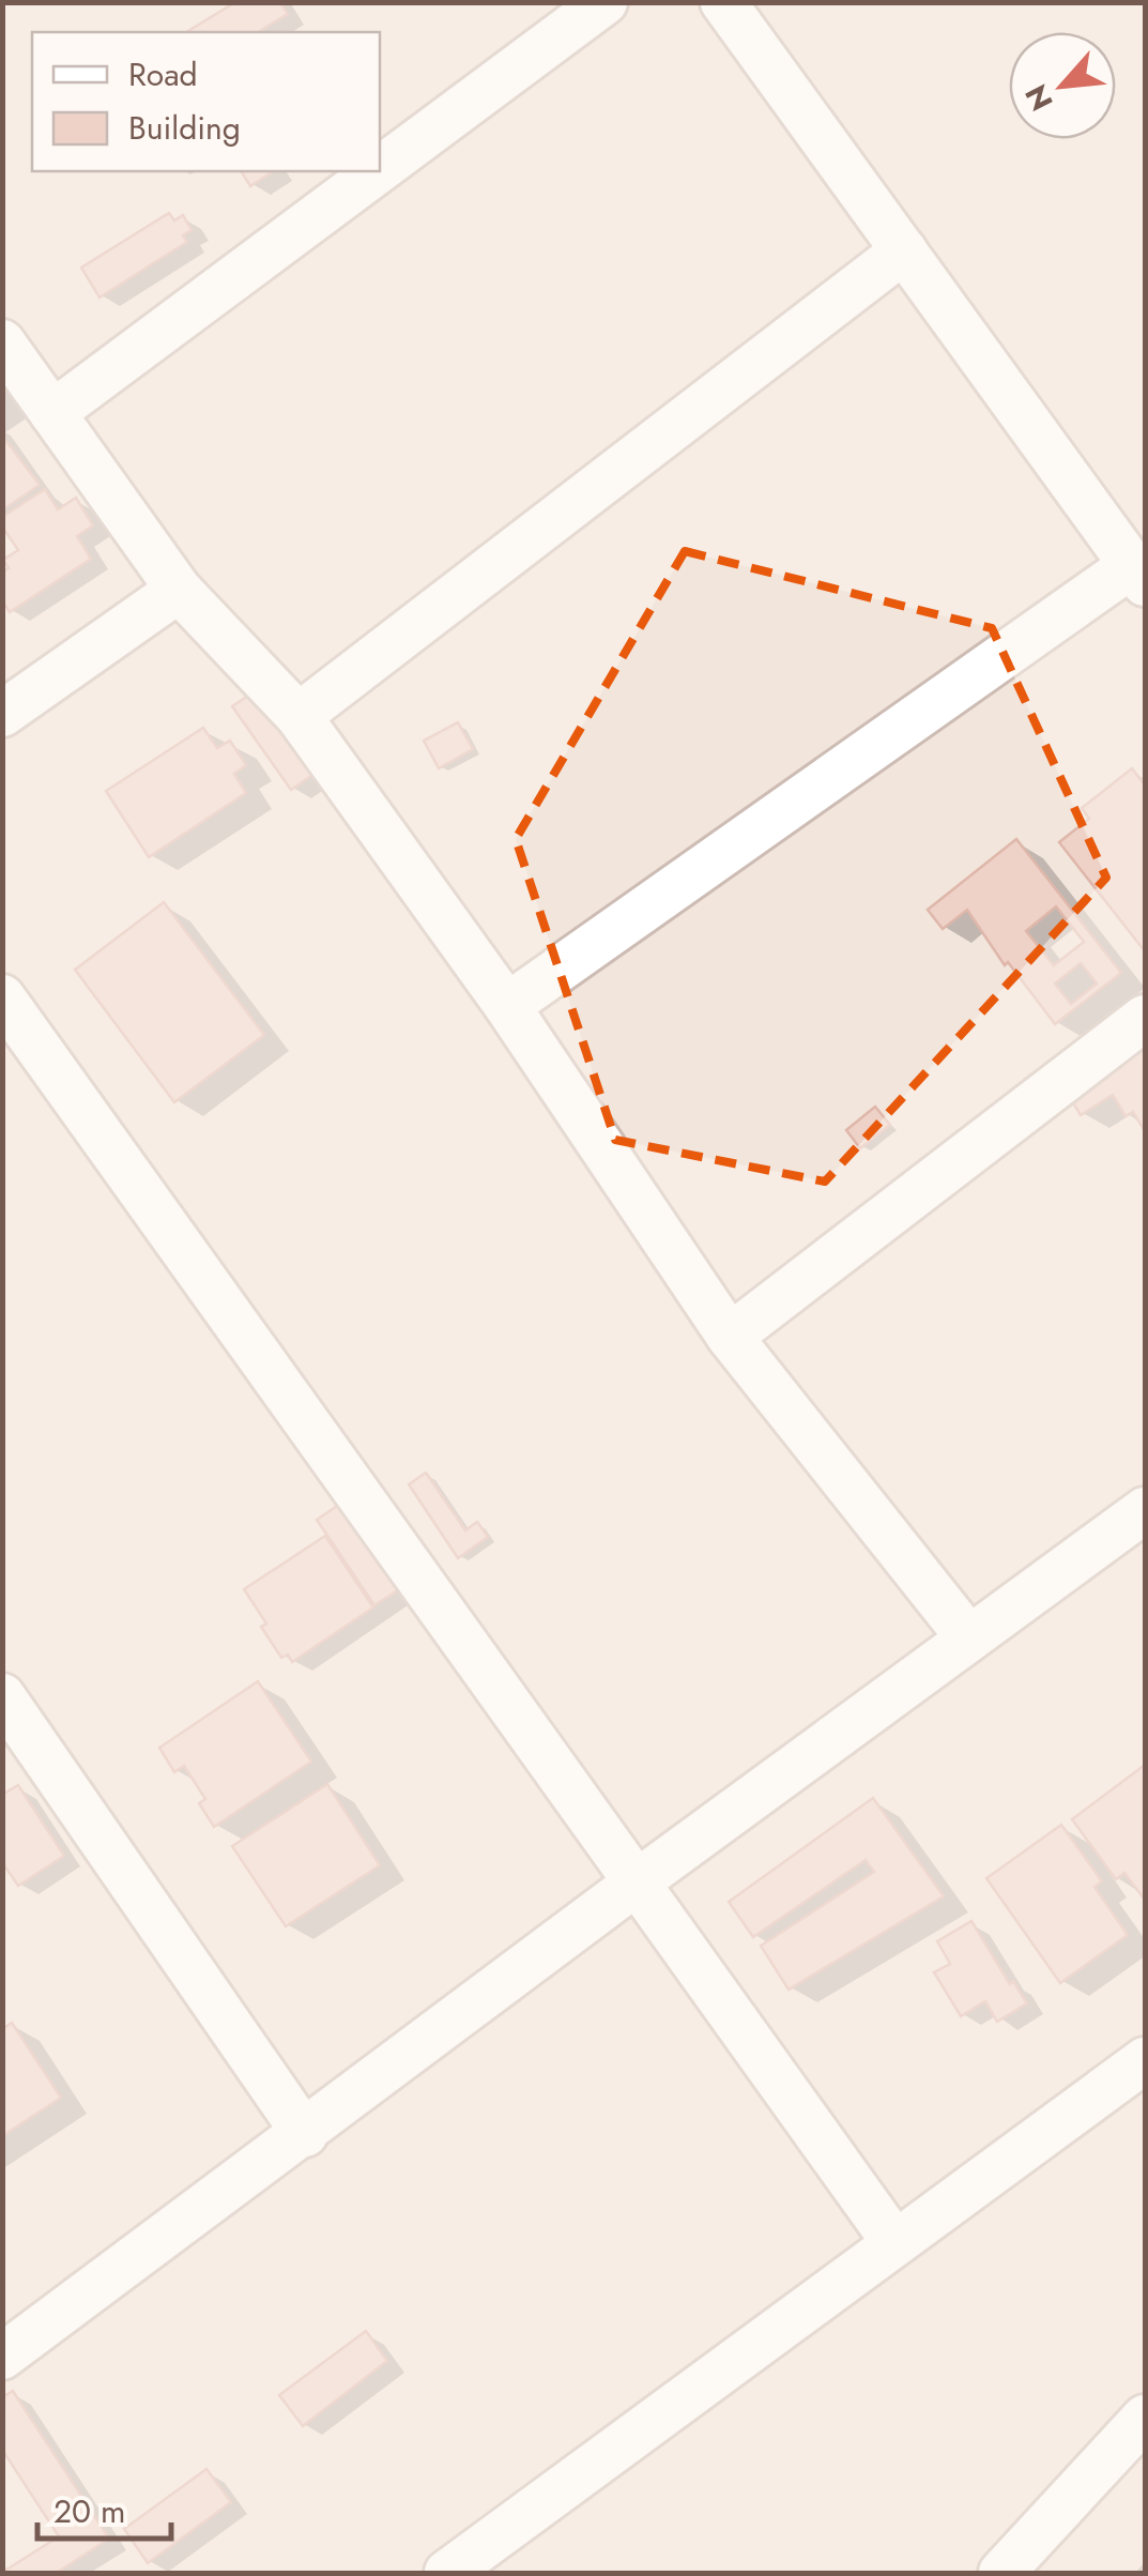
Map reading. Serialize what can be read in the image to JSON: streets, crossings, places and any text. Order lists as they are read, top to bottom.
{
  "legend": ["Road", "Building"],
  "scale_bar": "20 m",
  "north": "bottom left"
}
